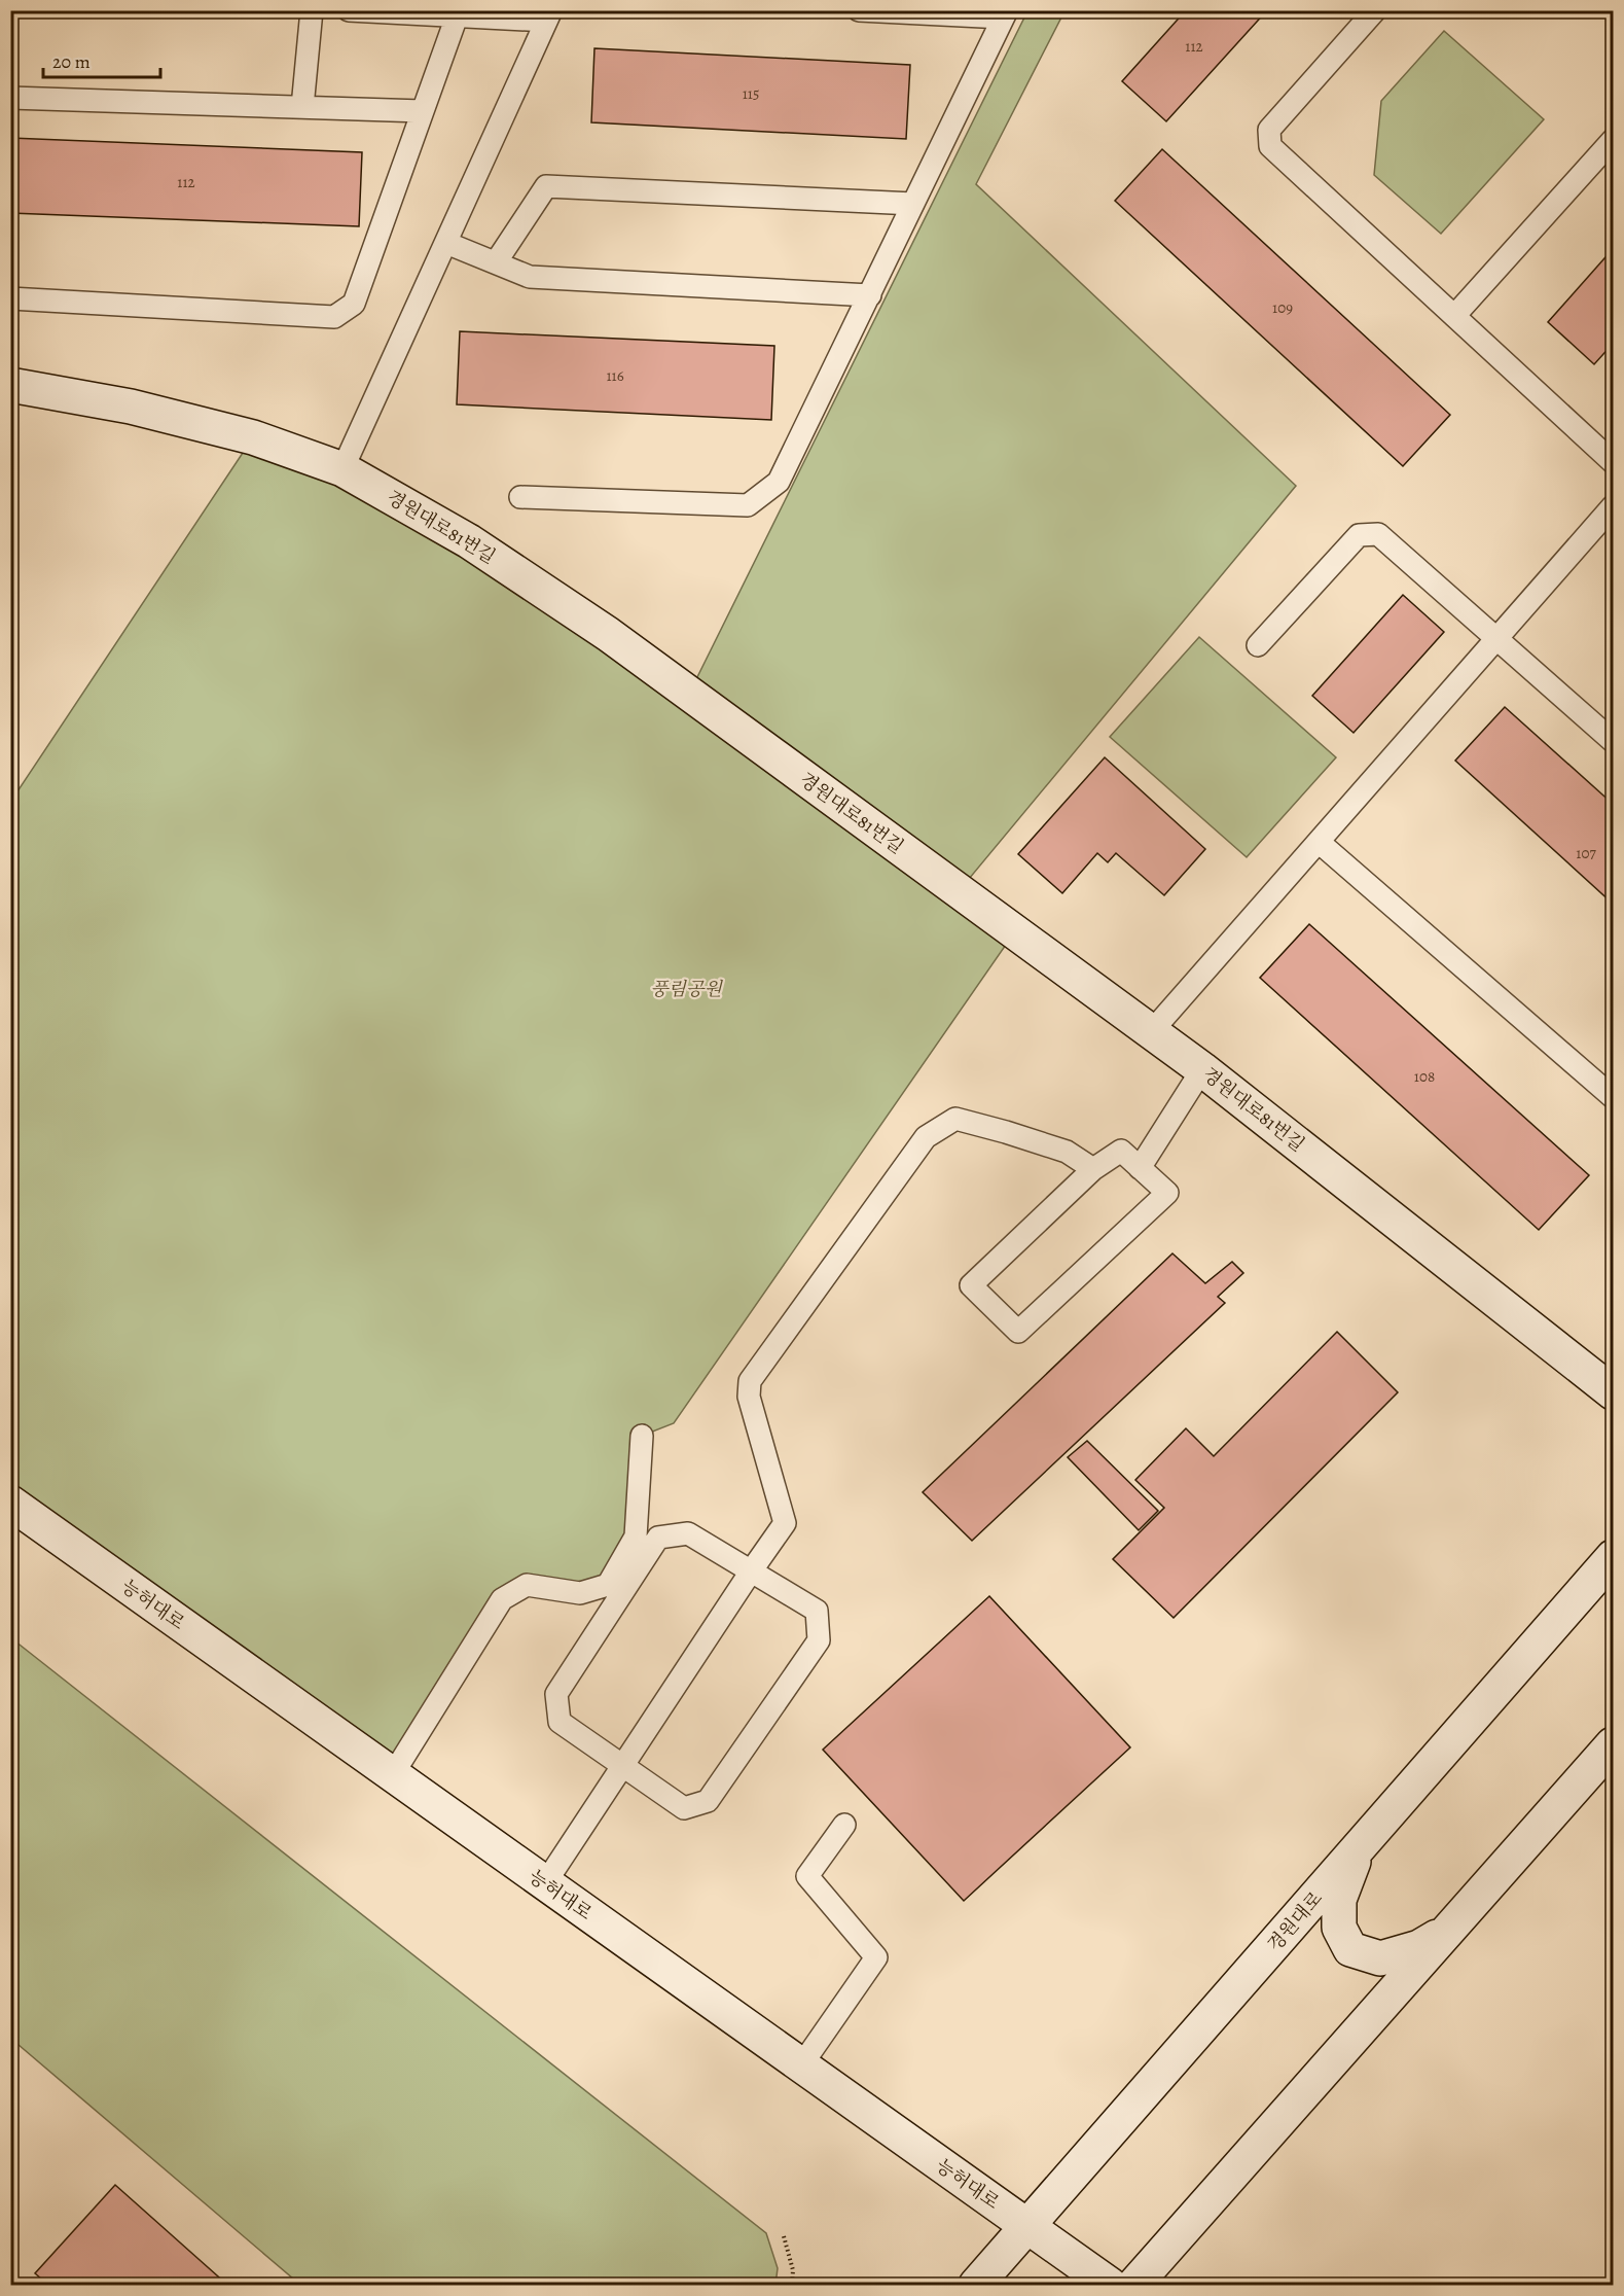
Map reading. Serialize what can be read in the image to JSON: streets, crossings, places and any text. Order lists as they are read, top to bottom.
{
  "streets": {
    "main road": ["경원대로81번길", "능허대로", "경원대로"]
  },
  "crossings": [
    ["능허대로", "경원대로"]
  ],
  "parks": ["풍림공원"],
  "house_numbers": [
    "112",
    "115",
    "112",
    "109",
    "116",
    "107",
    "108"
  ],
  "scale_bar": "20 m"
}
